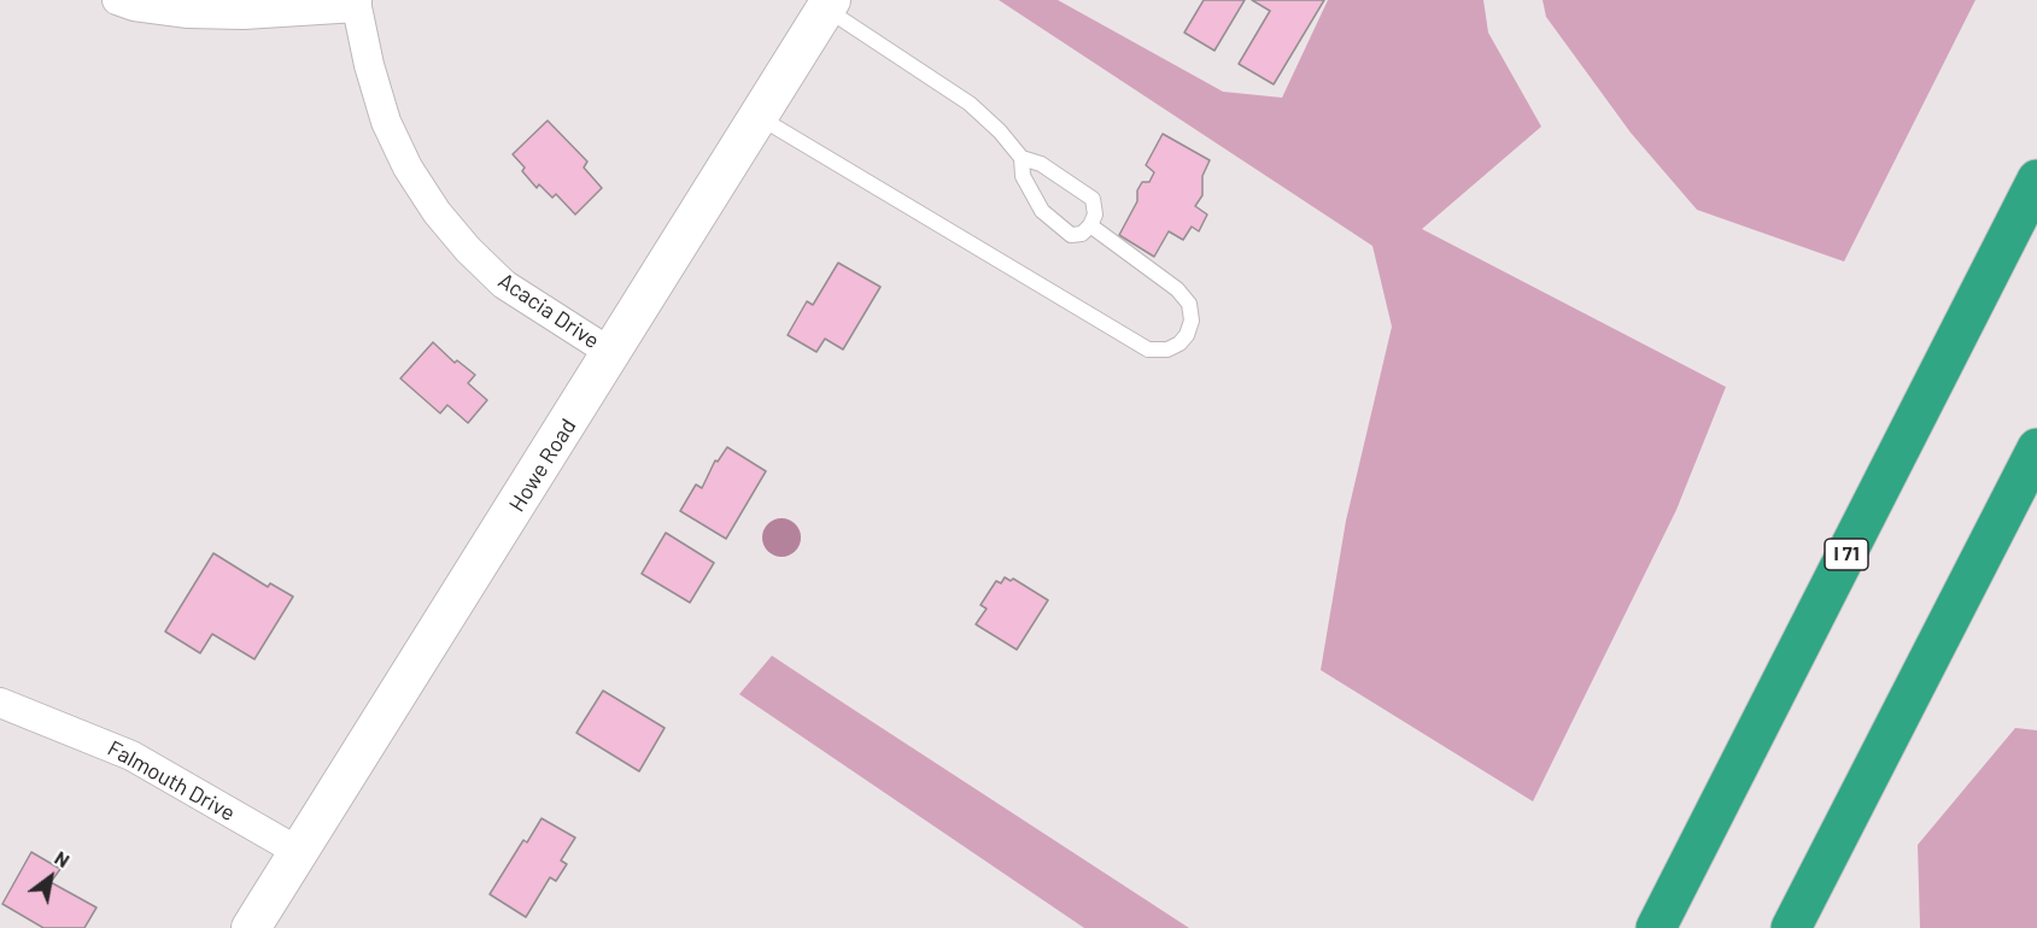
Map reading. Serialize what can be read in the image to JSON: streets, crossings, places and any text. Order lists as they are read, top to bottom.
{
  "streets": {
    "highway": ["I 71"],
    "street": ["Acacia Drive", "Howe Road", "Falmouth Drive"]
  },
  "crossings": [
    ["Acacia Drive", "Howe Road"],
    ["Howe Road", "Falmouth Drive"]
  ],
  "north": "top right"
}
